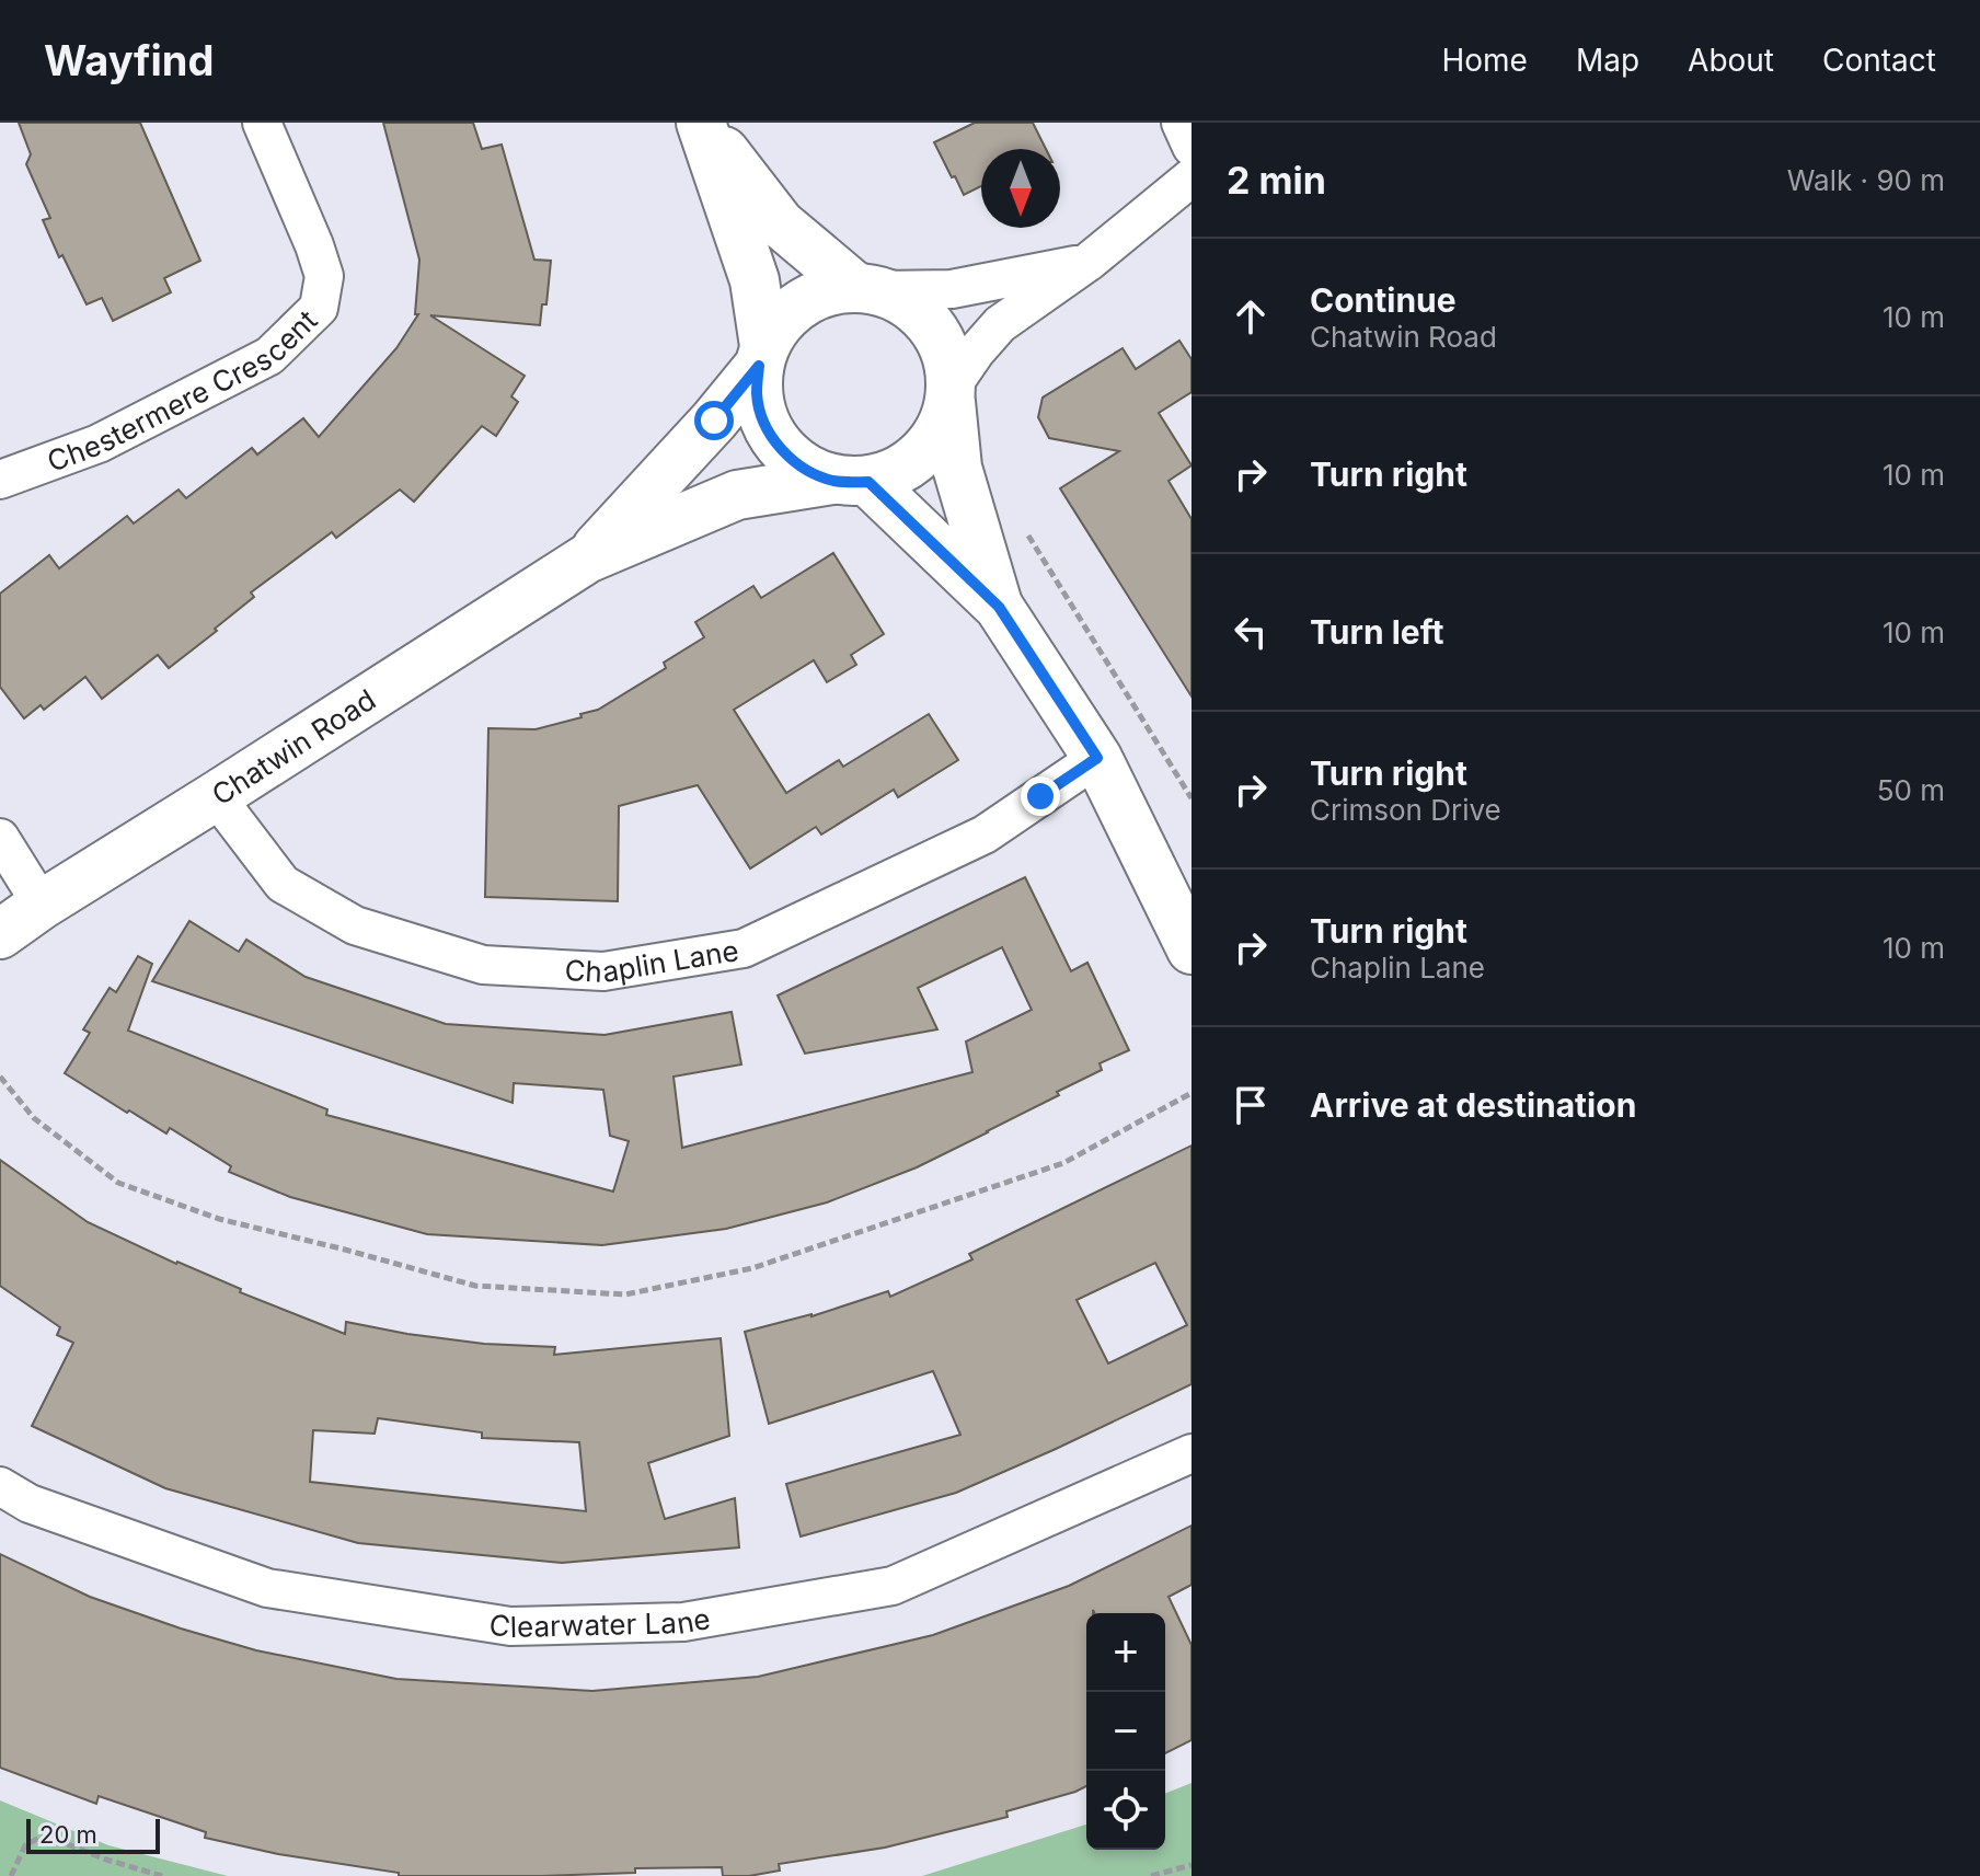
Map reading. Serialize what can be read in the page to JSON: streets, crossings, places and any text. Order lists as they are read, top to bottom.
{
  "streets": {
    "street": [
      "Chestermere Crescent",
      "Chatwin Road",
      "Chaplin Lane",
      "Clearwater Lane"
    ]
  },
  "crossings": [
    ["Chatwin Road", "Chaplin Lane"]
  ],
  "scale_bar": "20 m",
  "north": "bottom",
  "page": {
    "header": "Wayfind",
    "nav": [
      "Home",
      "Map",
      "About",
      "Contact"
    ],
    "heading": ["2 min", "Walk · 90 m"],
    "list": [
      ["Continue", "Chatwin Road", "10 m"],
      ["Turn right", "10 m"],
      ["Turn left", "10 m"],
      ["Turn right", "Crimson Drive", "50 m"],
      ["Turn right", "Chaplin Lane", "10 m"],
      "Arrive at destination"
    ],
    "map_buttons": ["+", "−"],
    "scale": "20 m"
  }
}
